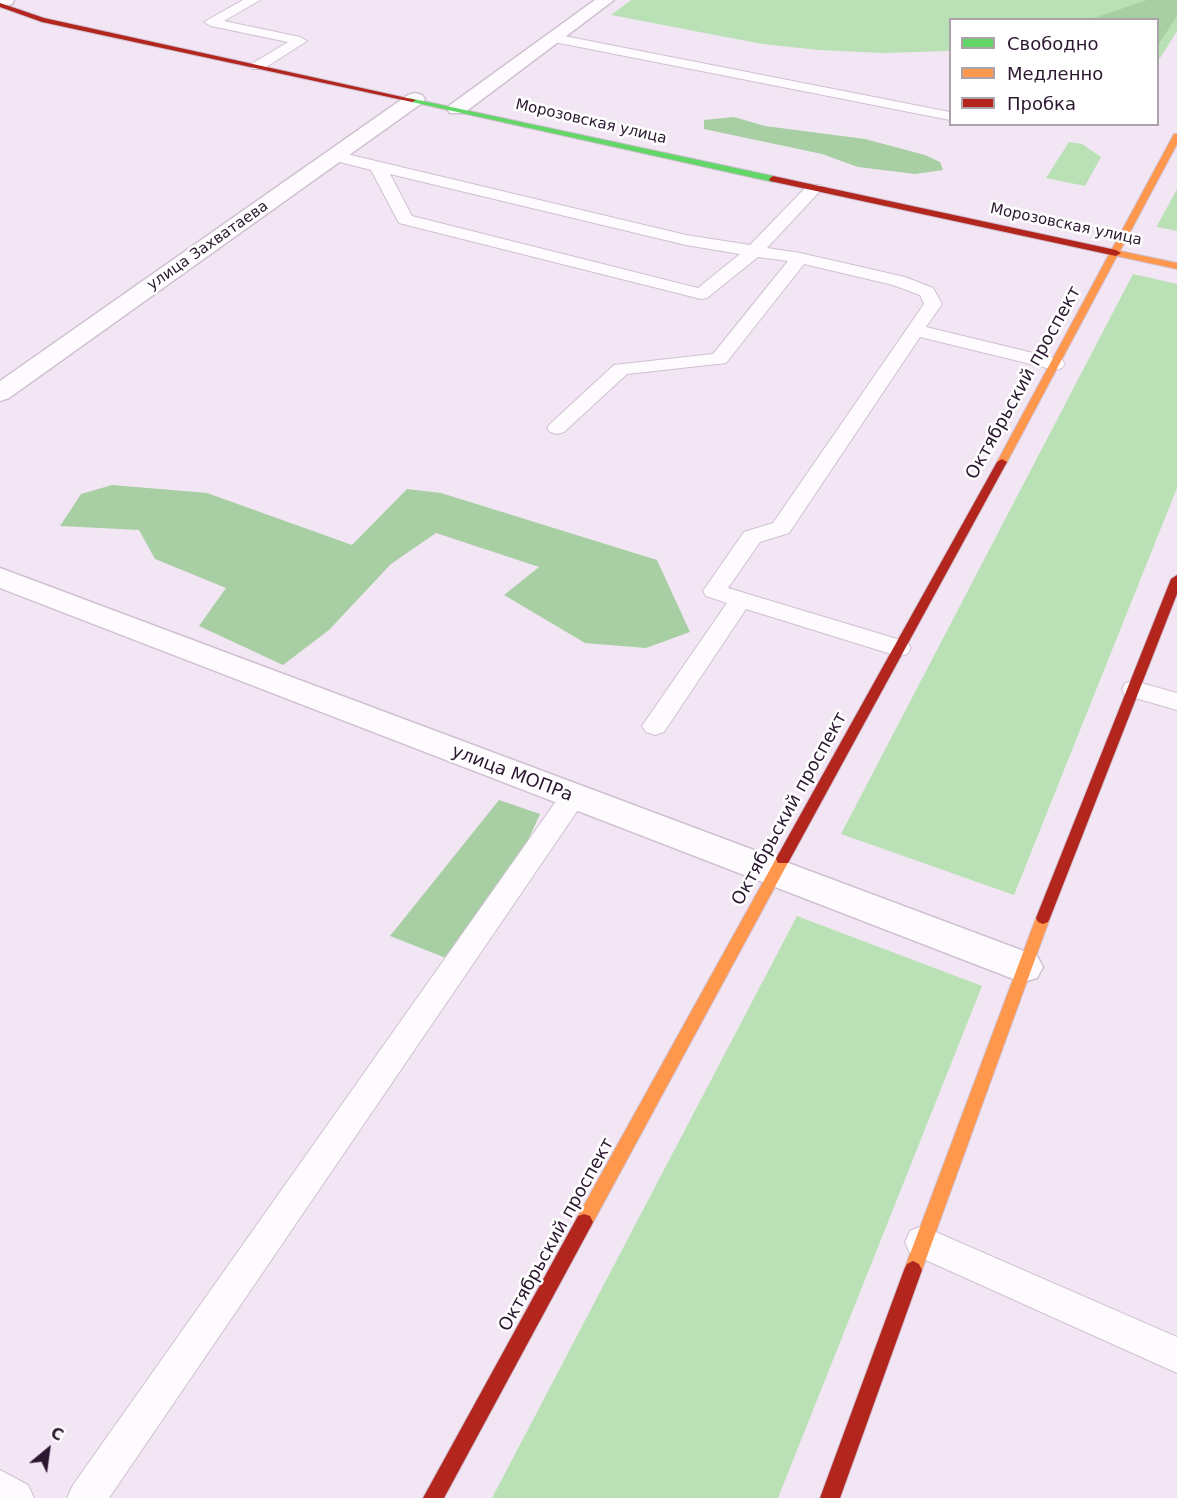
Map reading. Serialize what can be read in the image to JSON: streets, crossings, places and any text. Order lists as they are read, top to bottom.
{
  "streets": {
    "main road": ["Морозовская улица", "Октябрьский проспект"],
    "street": ["улица Захватаева", "улица МОПРа"]
  },
  "crossings": [
    ["Морозовская улица", "улица Захватаева"],
    ["Морозовская улица", "Октябрьский проспект"],
    ["Октябрьский проспект", "улица МОПРа"]
  ],
  "legend": ["Свободно", "Медленно", "Пробка"],
  "north": "top right"
}
